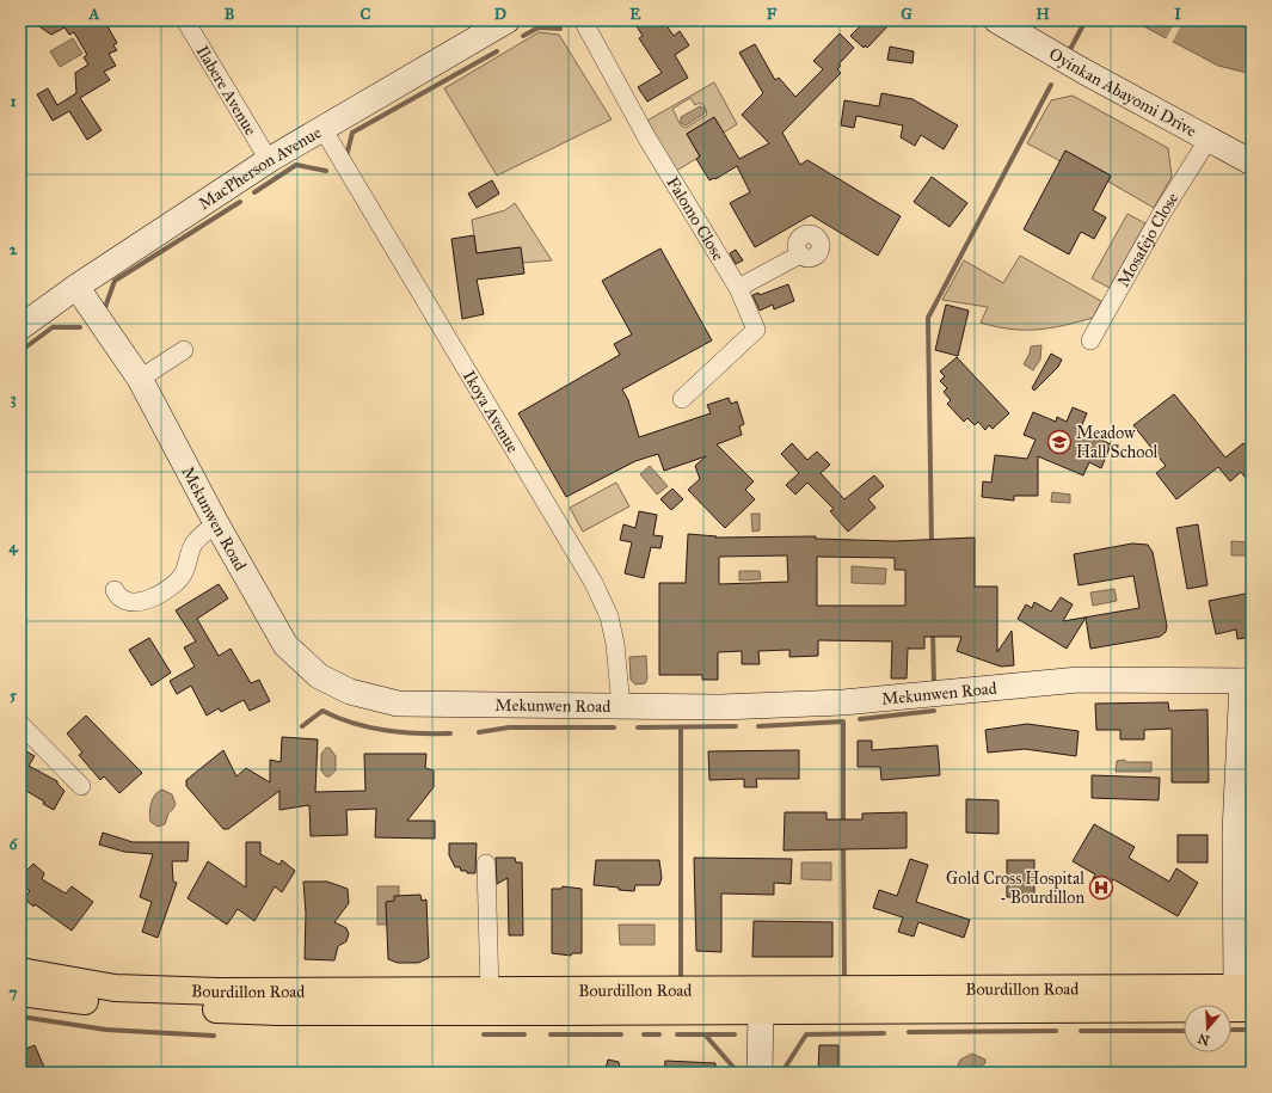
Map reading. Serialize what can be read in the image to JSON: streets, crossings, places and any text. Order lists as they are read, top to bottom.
{
  "streets": {
    "main road": ["Bourdillon Road"],
    "street": [
      "Ilabere Avenue",
      "Oyinkan Abayomi Drive",
      "MacPherson Avenue",
      "Falomo Close",
      "Mosafejo Close",
      "Ikoya Avenue",
      "Mekunwen Road"
    ]
  },
  "crossings": [
    ["Ilabere Avenue", "MacPherson Avenue"],
    ["Oyinkan Abayomi Drive", "Mosafejo Close"],
    ["MacPherson Avenue", "Ikoya Avenue"],
    ["MacPherson Avenue", "Mekunwen Road"],
    ["Ikoya Avenue", "Mekunwen Road"]
  ],
  "places": {
    "school or university": ["Meadow Hall School"],
    "hospital": ["Gold Cross Hospital - Bourdillon"]
  },
  "north": "bottom",
  "grid": {
    "columns": [
      "A",
      "B",
      "C",
      "D",
      "E",
      "F",
      "G",
      "H",
      "I"
    ],
    "rows": [
      "1",
      "2",
      "3",
      "4",
      "5",
      "6",
      "7"
    ]
  }
}
